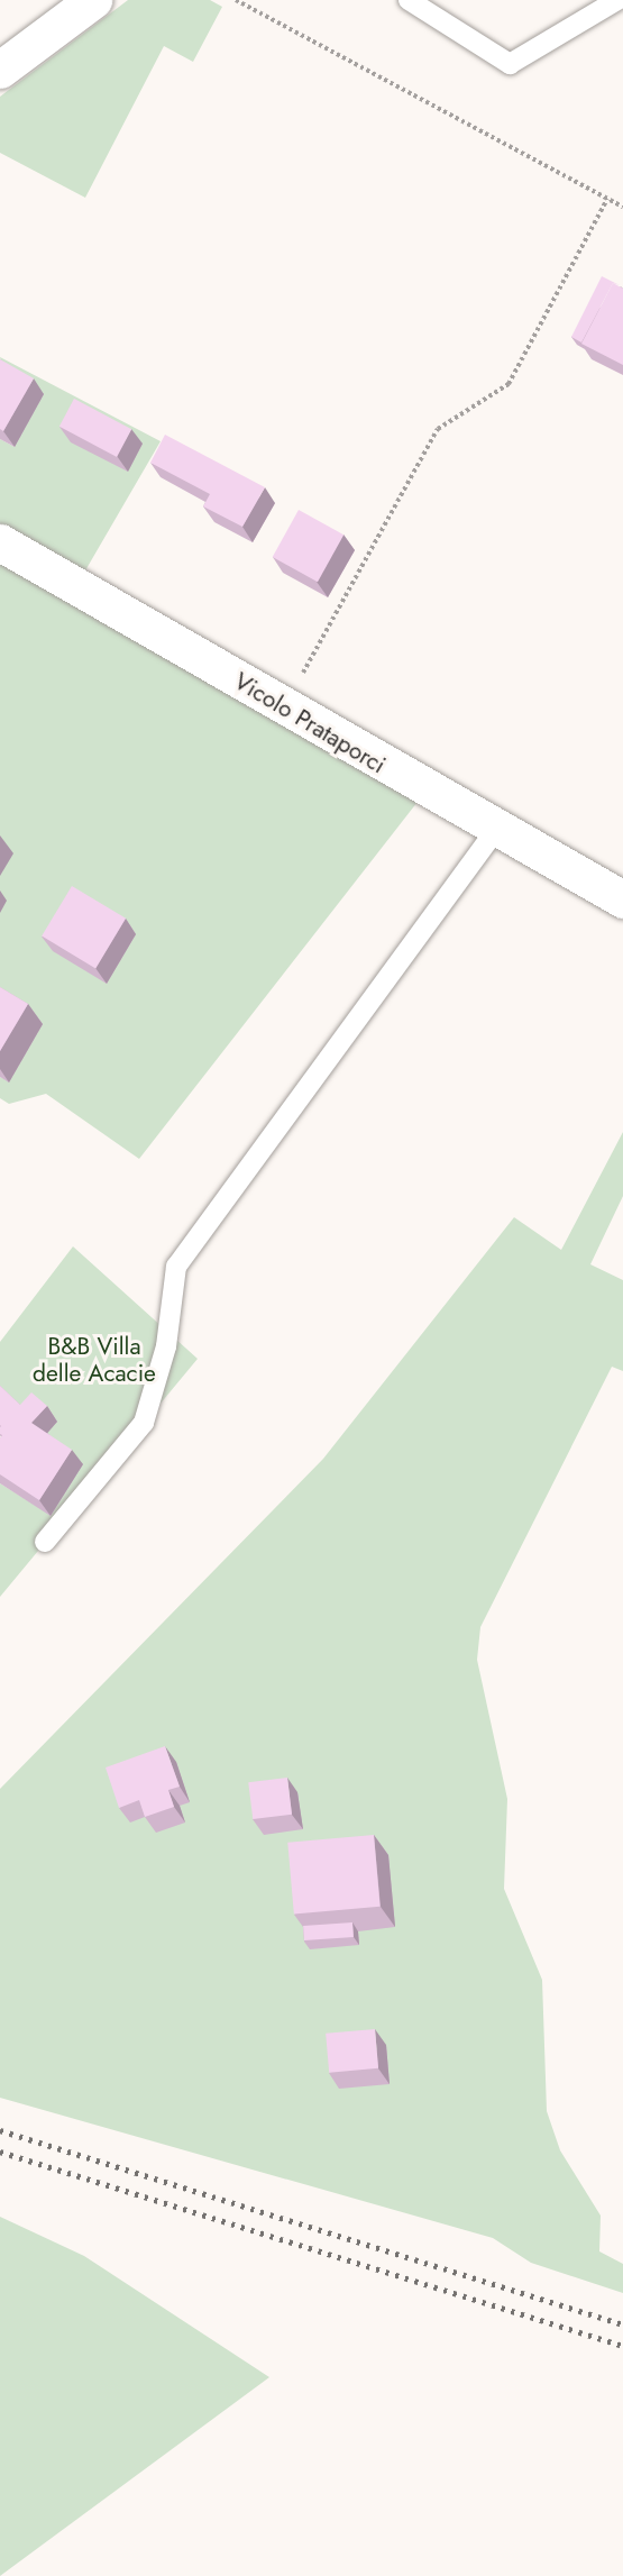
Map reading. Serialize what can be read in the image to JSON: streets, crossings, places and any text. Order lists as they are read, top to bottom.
{
  "streets": {
    "street": ["Vicolo Prataporci"]
  },
  "parks": ["B&B Villa delle Acacie"]
}
